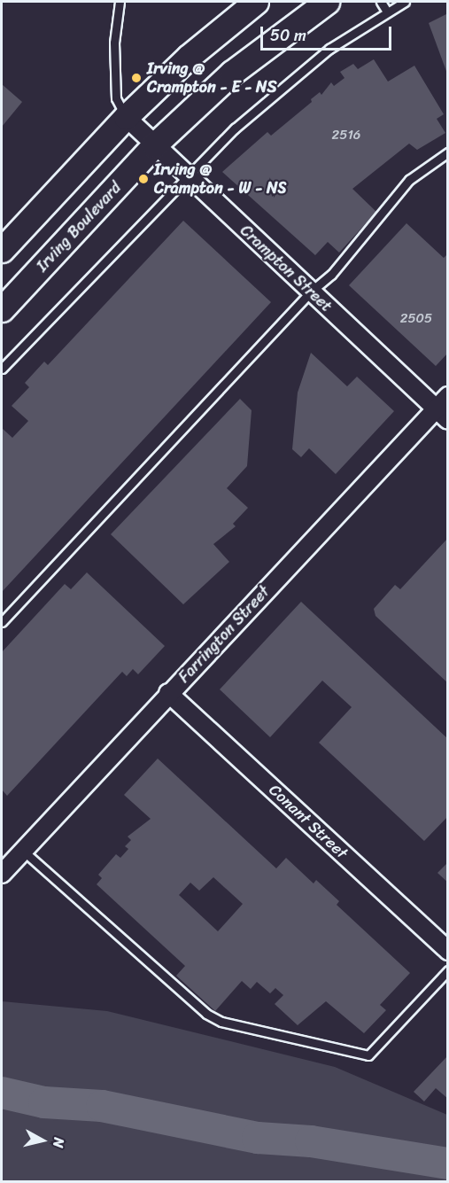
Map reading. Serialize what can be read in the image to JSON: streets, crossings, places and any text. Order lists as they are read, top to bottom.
{
  "streets": {
    "main road": ["Irving Boulevard"],
    "street": ["Crampton Street", "Farrington Street", "Conant Street"]
  },
  "crossings": [
    ["Irving Boulevard", "Crampton Street"],
    ["Crampton Street", "Farrington Street"],
    ["Farrington Street", "Conant Street"]
  ],
  "places": ["Irving @ Crampton - E - NS", "Irving @ Crampton - W - NS"],
  "house_numbers": ["2516", "2505"],
  "scale_bar": "50 m",
  "north": "right"
}
